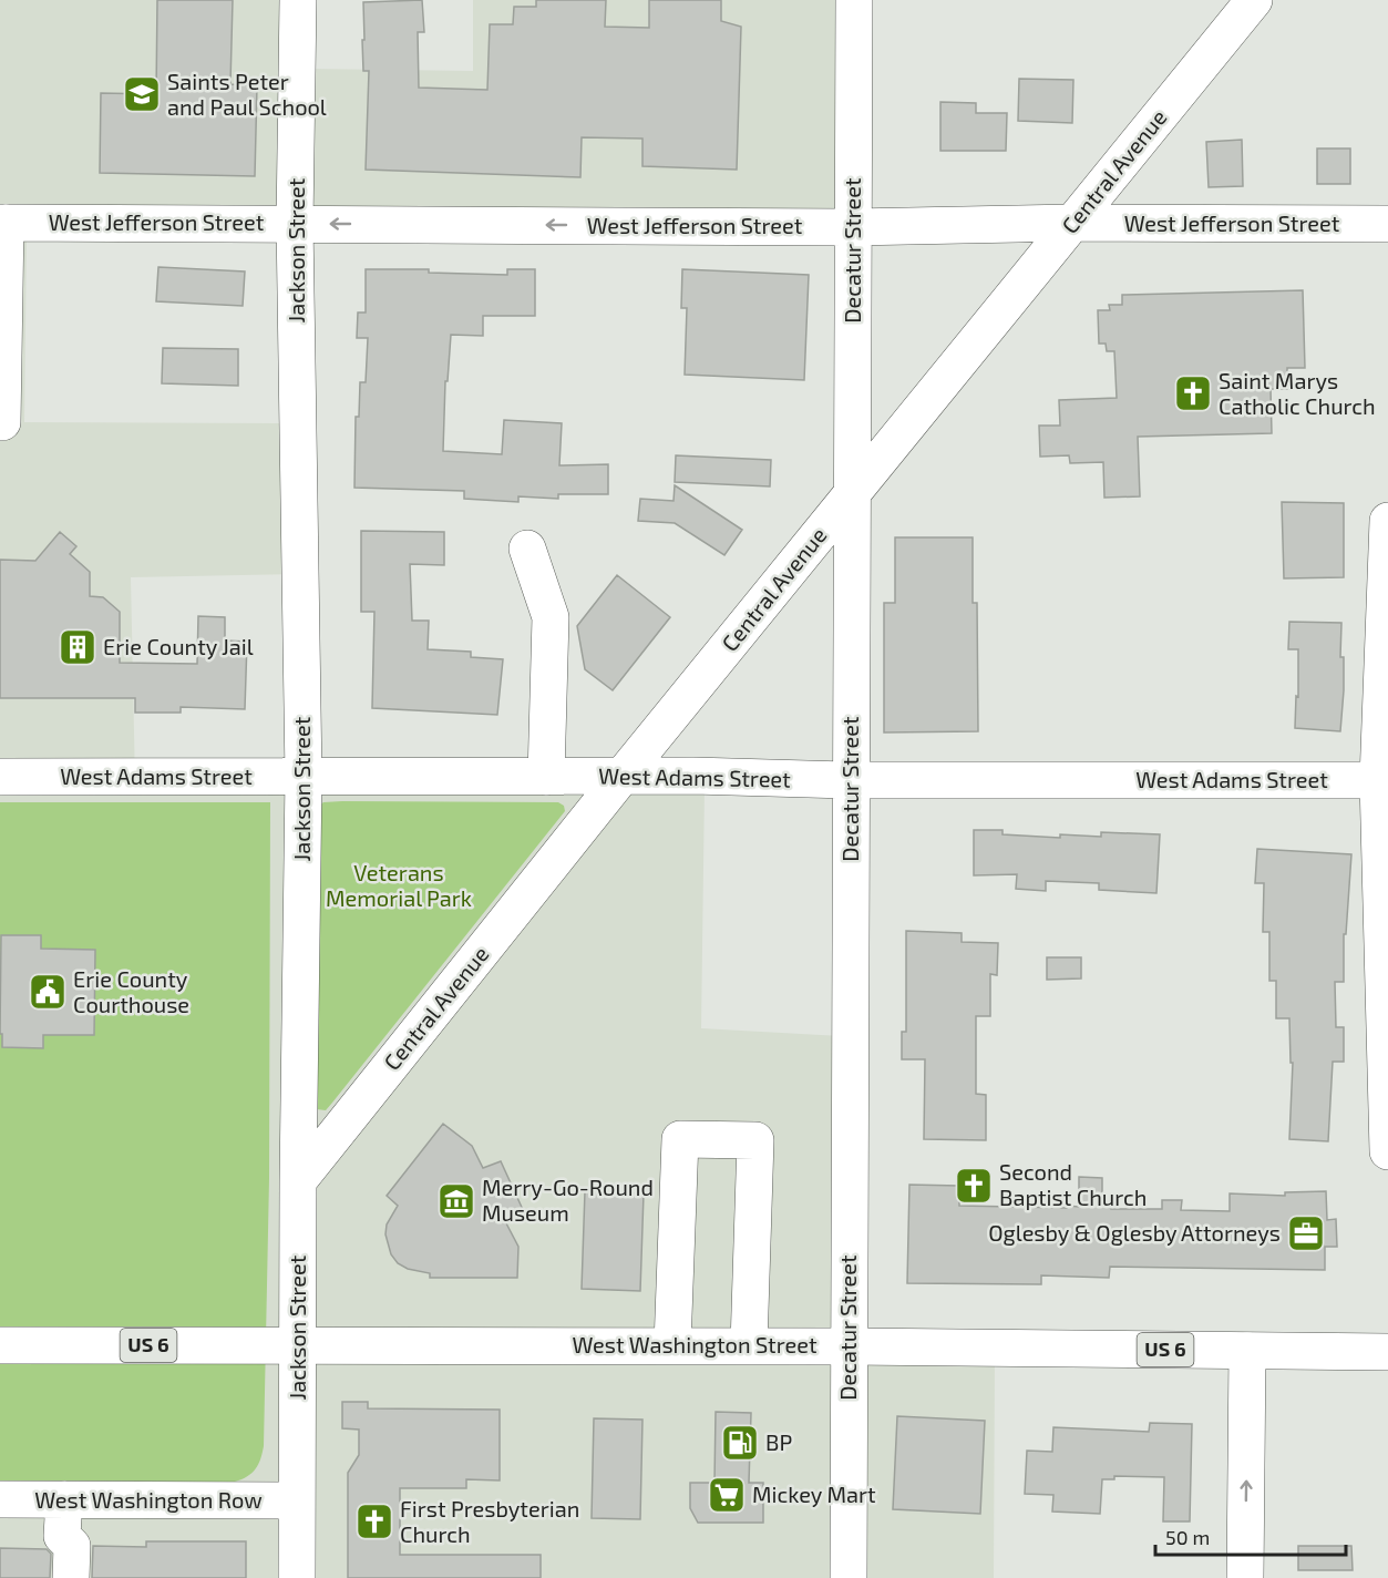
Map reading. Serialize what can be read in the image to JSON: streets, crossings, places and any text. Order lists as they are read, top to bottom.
{
  "streets": {
    "street": [
      "Central Avenue",
      "West Jefferson Street",
      "Jackson Street",
      "Decatur Street",
      "West Adams Street",
      "US 6",
      "West Washington Street",
      "West Washington Row"
    ]
  },
  "crossings": [
    ["Central Avenue", "West Jefferson Street"],
    ["Central Avenue", "Jackson Street"],
    ["Central Avenue", "Decatur Street"],
    ["Central Avenue", "West Adams Street"],
    ["West Jefferson Street", "Jackson Street"],
    ["West Jefferson Street", "Decatur Street"],
    ["Jackson Street", "West Adams Street"],
    ["Jackson Street", "West Washington Street"],
    ["Jackson Street", "West Washington Row"],
    ["Decatur Street", "West Adams Street"],
    ["Decatur Street", "West Washington Street"]
  ],
  "one_way": ["West Jefferson Street"],
  "parks": ["Veterans Memorial Park"],
  "places": {
    "school or university": ["Saints Peter and Paul School"],
    "church": ["Saint Marys Catholic Church", "Second Baptist Church", "First Presbyterian Church"],
    "building": ["Erie County Jail"],
    "public building": ["Erie County Courthouse"],
    "museum": ["Merry-Go-Round Museum"],
    "office": ["Oglesby & Oglesby Attorneys"],
    "fuel station": ["BP"],
    "supermarket": ["Mickey Mart"]
  },
  "scale_bar": "50 m"
}
